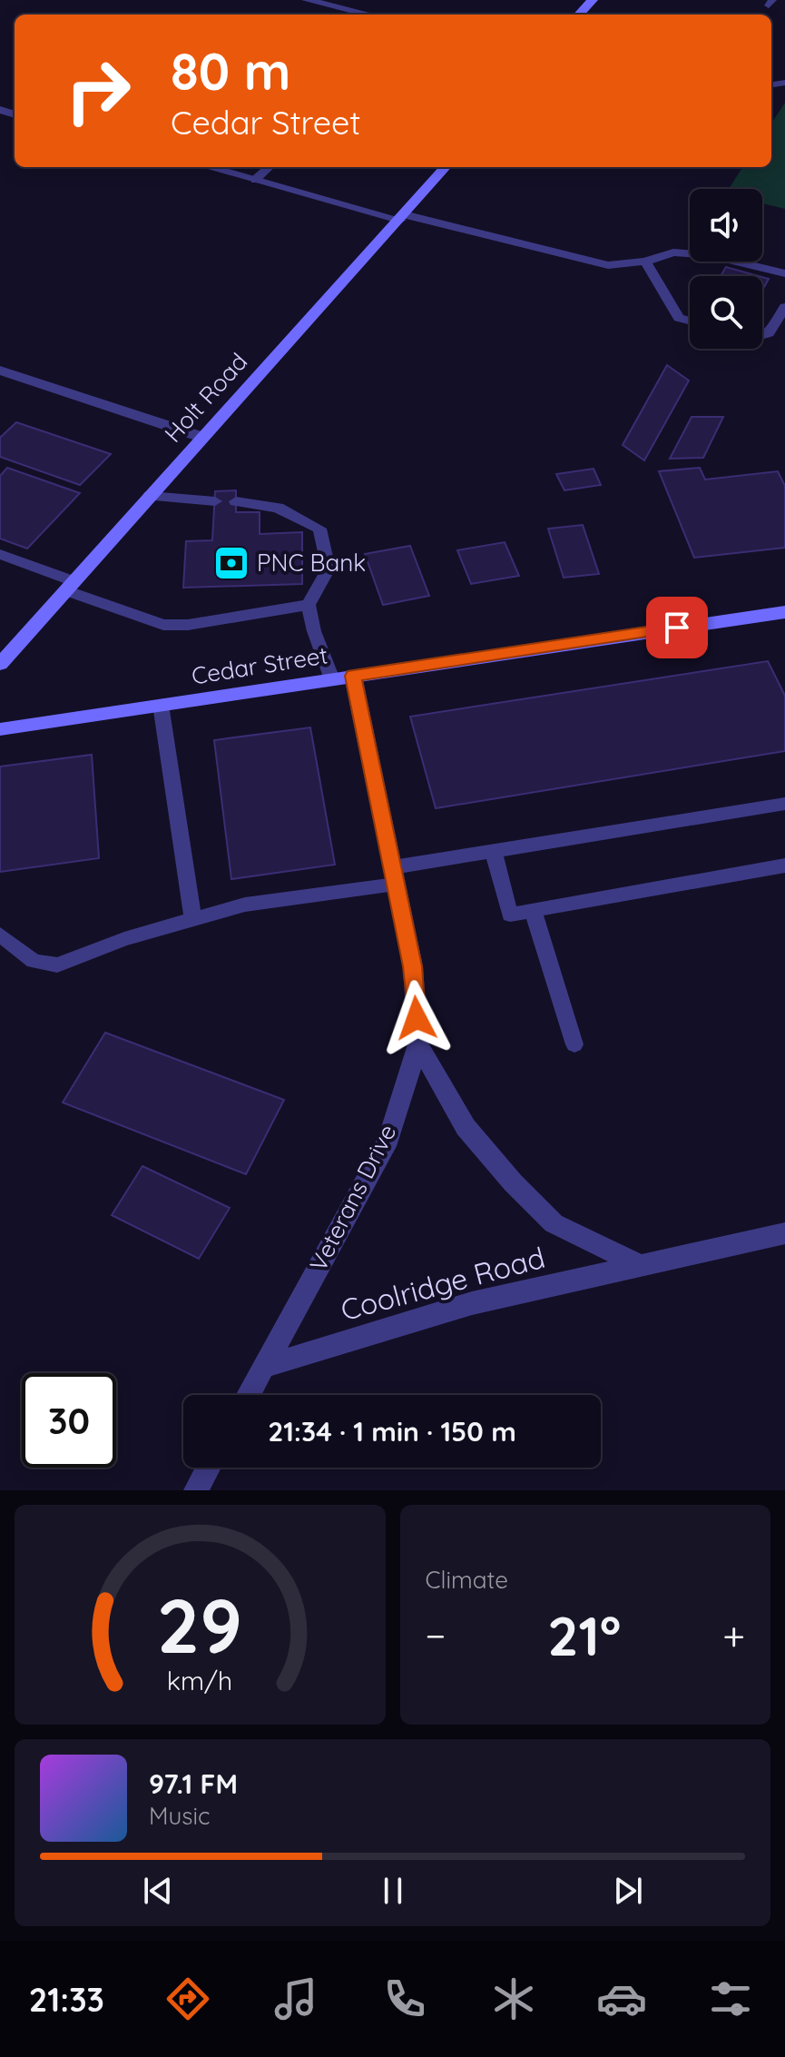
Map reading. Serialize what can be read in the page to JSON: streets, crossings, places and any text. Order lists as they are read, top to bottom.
{
  "streets": {
    "main road": ["Holt Road", "Cedar Street"],
    "street": ["Veterans Drive", "Coolridge Road"]
  },
  "crossings": [
    ["Cedar Street", "Veterans Drive"],
    ["Veterans Drive", "Coolridge Road"]
  ],
  "places": {
    "bank": ["PNC Bank"]
  },
  "page": {
    "turn": ["80 m", "Cedar Street"],
    "limit": "30",
    "trip": "21:34 · 1 min · 150 m",
    "tile": "Climate",
    "heat": ["−", "21°", "+"],
    "song": ["97.1 FM", "Music"],
    "tabs": "21:33",
    "gauge": ["29", "km/h"]
  }
}
